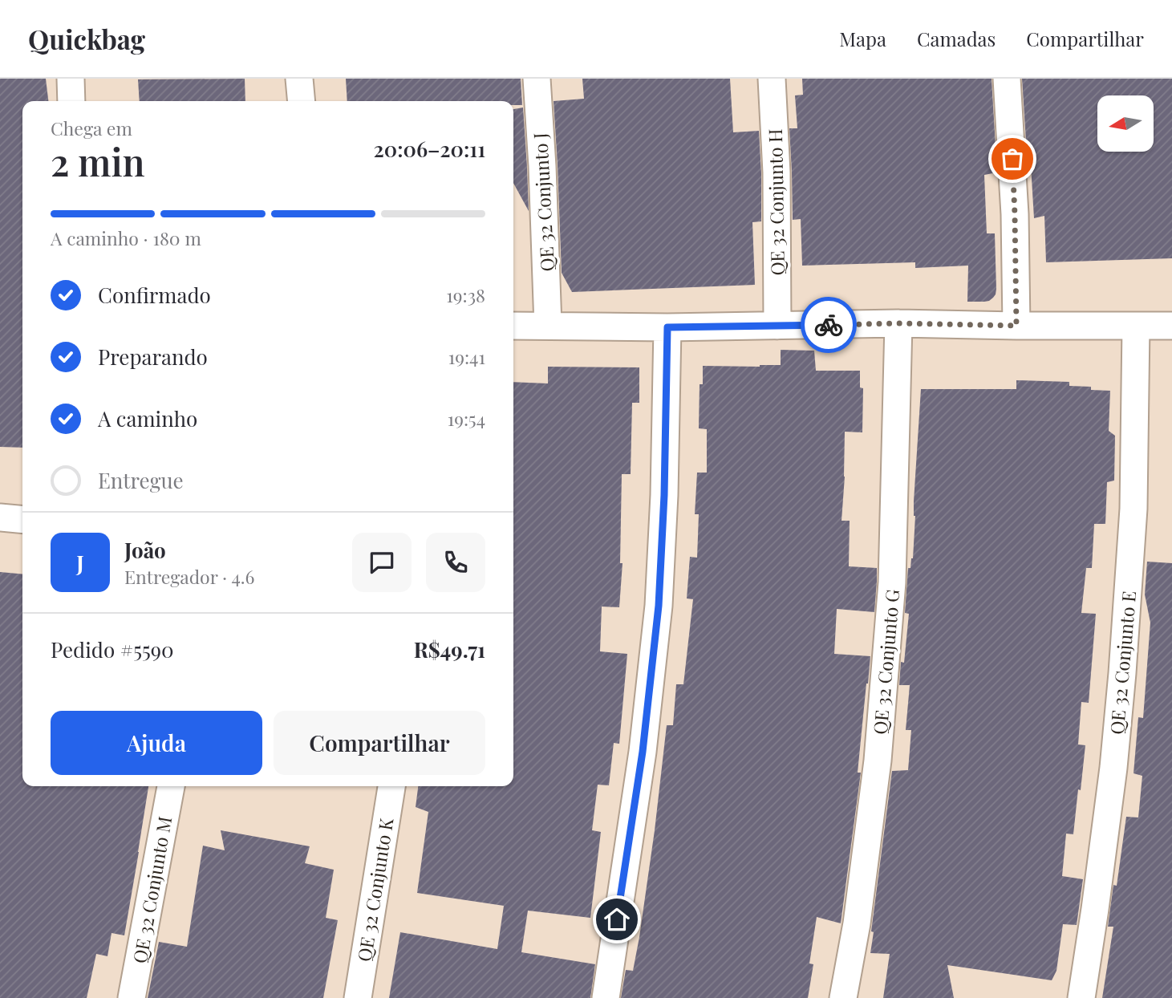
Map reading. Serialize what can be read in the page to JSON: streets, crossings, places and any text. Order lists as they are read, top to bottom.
{
  "streets": {
    "street": [
      "QE 32 Conjunto J",
      "QE 32 Conjunto H",
      "QE 32 Conjunto G",
      "QE 32 Conjunto E",
      "QE 32 Conjunto M",
      "QE 32 Conjunto K"
    ]
  },
  "north": "left",
  "page": {
    "header": "Quickbag",
    "nav": ["Mapa", "Camadas", "Compartilhar"],
    "heading": ["2 min", "Chega em", "20:06–20:11"],
    "panel": [
      "João",
      "Entregador · 4.6",
      "Pedido #5590",
      "R$49.71"
    ],
    "bar": "A caminho · 180 m",
    "list": [
      ["Confirmado", "19:38"],
      ["Preparando", "19:41"],
      ["A caminho", "19:54"],
      "Entregue"
    ],
    "round": "J",
    "buttons": ["Ajuda", "Compartilhar"]
  }
}
